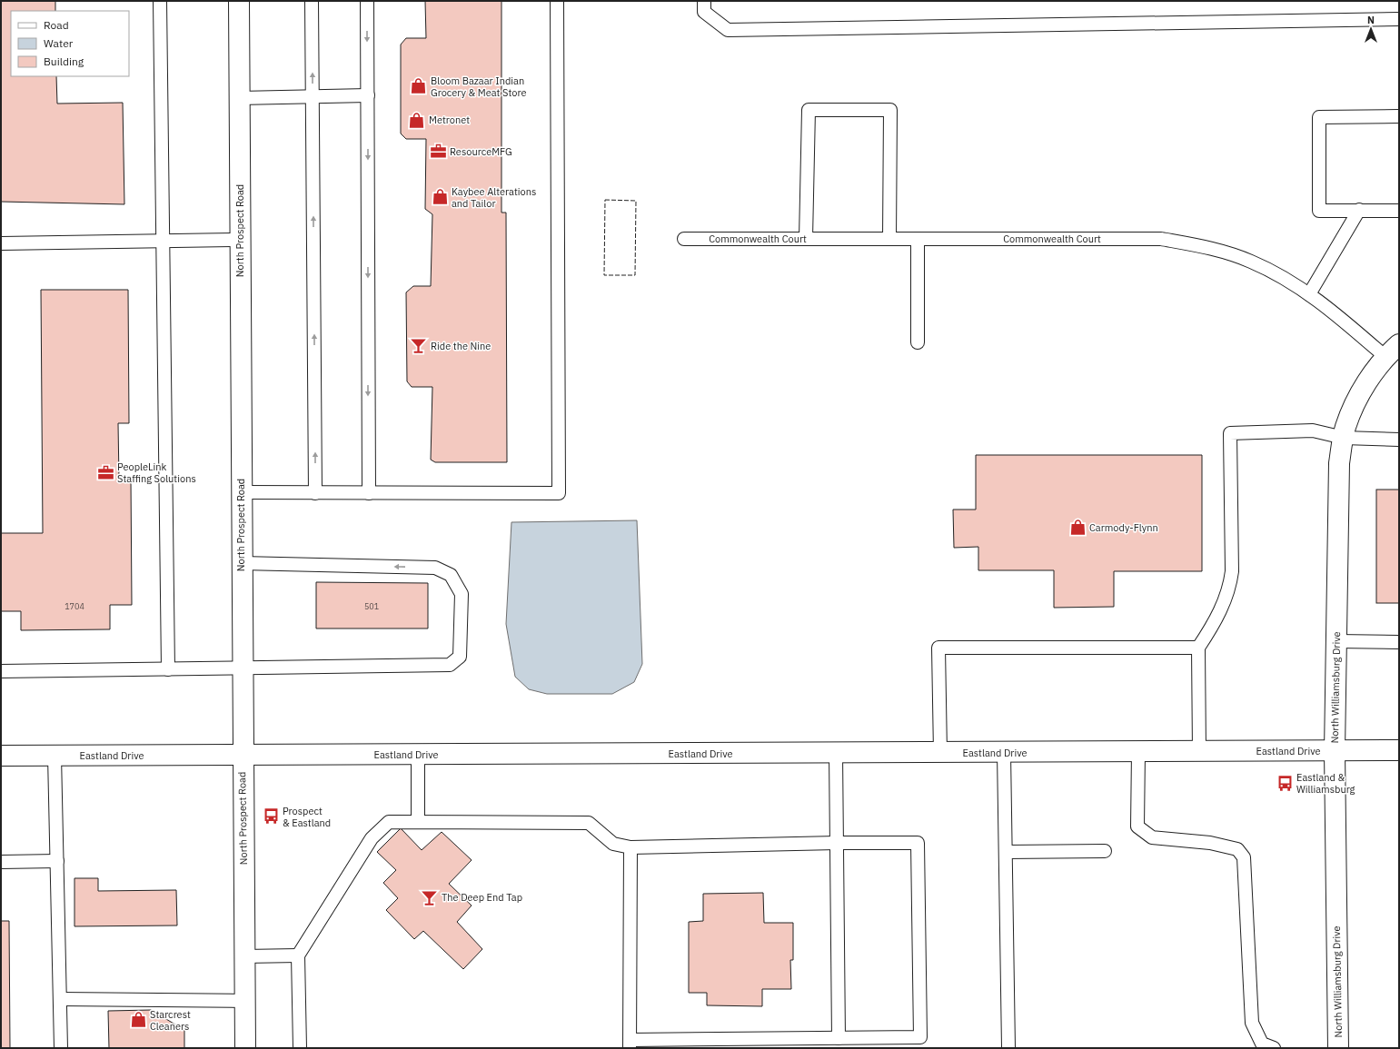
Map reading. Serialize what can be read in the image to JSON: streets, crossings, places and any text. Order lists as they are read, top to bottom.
{
  "streets": {
    "street": ["North Prospect Road", "North Williamsburg Drive", "Eastland Drive"],
    "lane": ["Commonwealth Court"]
  },
  "crossings": [
    ["North Prospect Road", "Eastland Drive"],
    ["Commonwealth Court", "North Williamsburg Drive"],
    ["North Williamsburg Drive", "Eastland Drive"]
  ],
  "places": {
    "shop": [
      "Bloom Bazaar Indian Grocery & Meat Store",
      "Metronet",
      "Kaybee Alterations and Tailor",
      "Carmody-Flynn",
      "Starcrest Cleaners"
    ],
    "office": ["ResourceMFG", "PeopleLink Staffing Solutions"],
    "bar": ["Ride the Nine", "The Deep End Tap"],
    "bus stop": ["Eastland & Williamsburg", "Prospect & Eastland"]
  },
  "house_numbers": ["1704", "501"],
  "legend": ["Road", "Water", "Building"],
  "north": "top"
}
